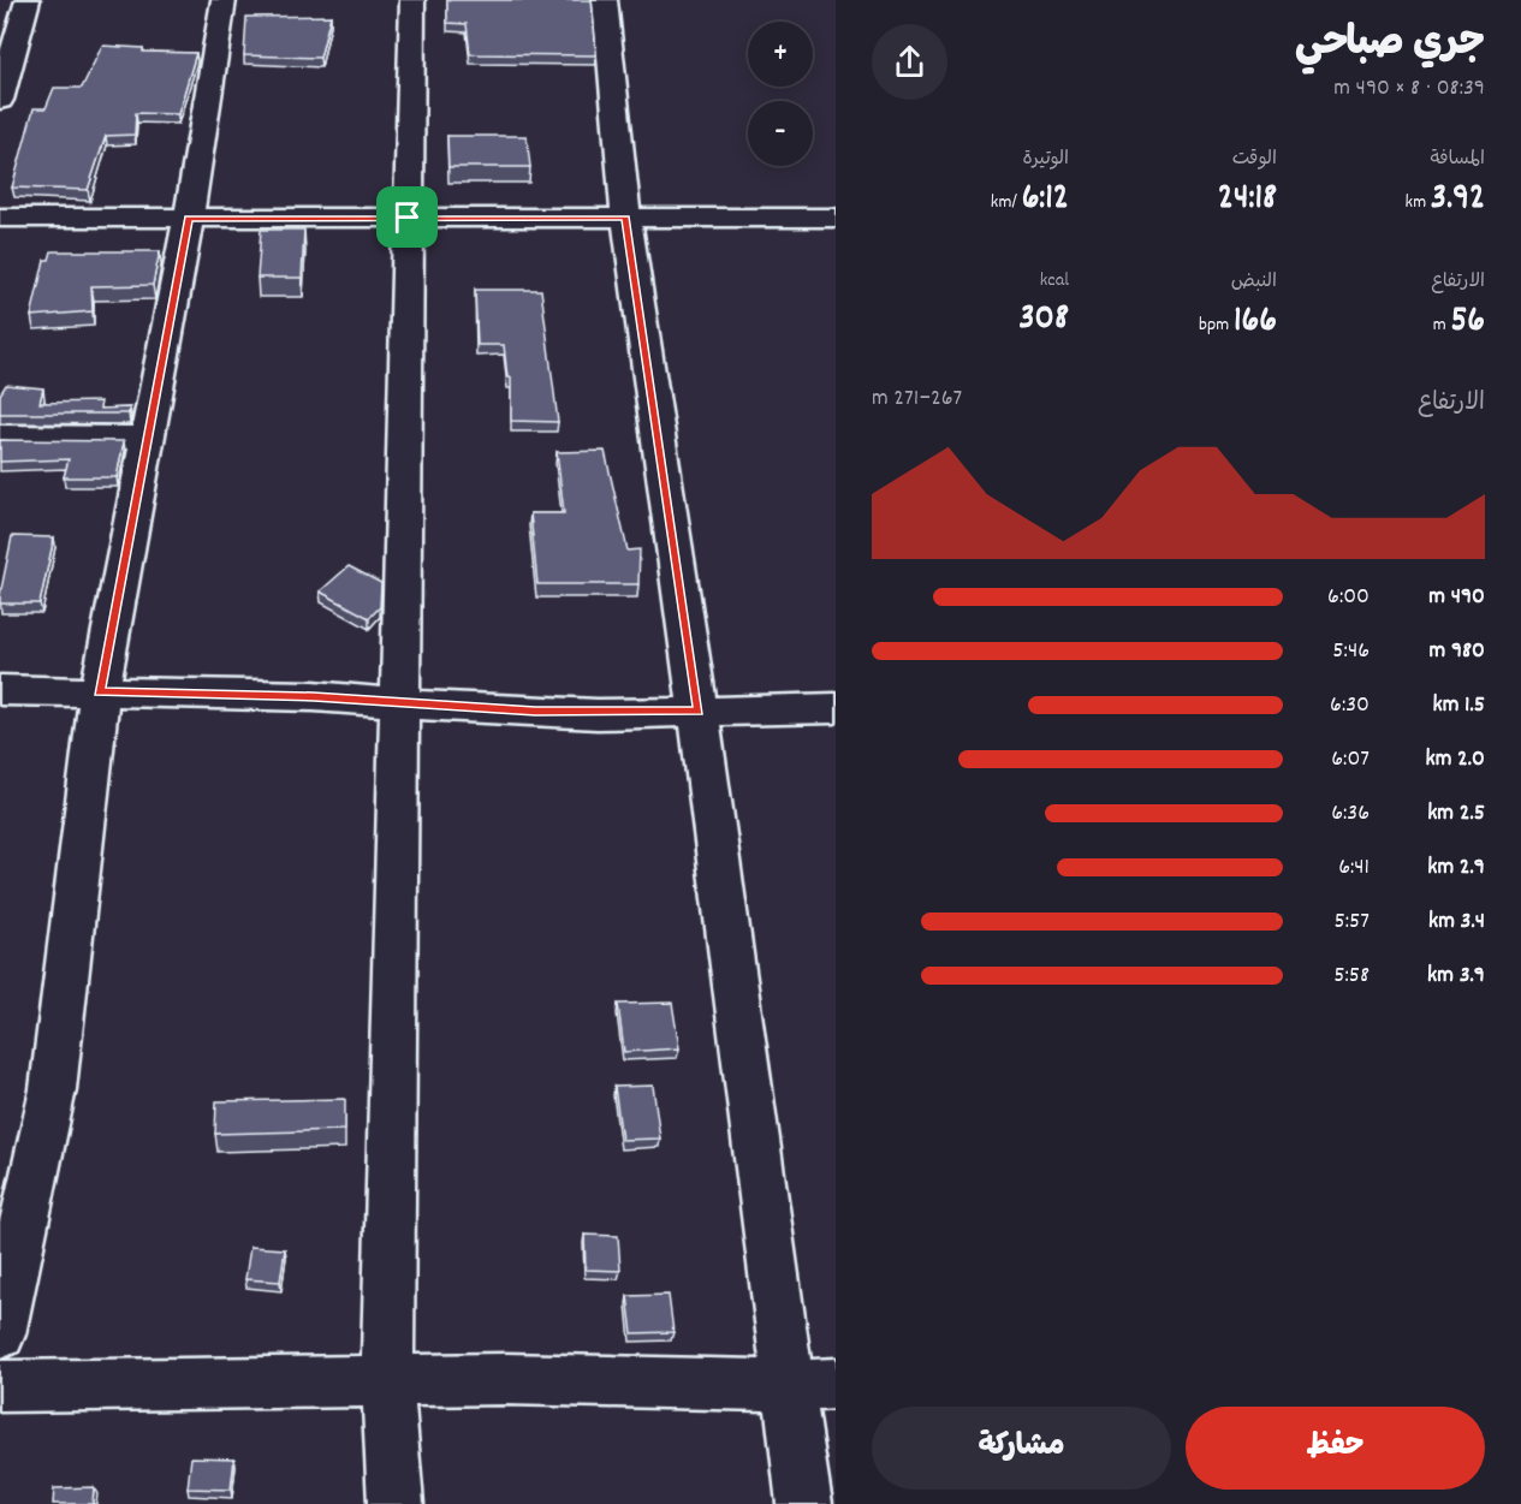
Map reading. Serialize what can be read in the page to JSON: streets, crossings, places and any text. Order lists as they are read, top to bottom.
{
  "page": {
    "heading": ["جري صباحي", "08:39 · 8 × 490 m"],
    "map_buttons": ["+", "−"],
    "stats": [
      ["المسافة", "3.92 km"],
      ["الوقت", "24:18"],
      ["الوتيرة", "6:12 /km"],
      ["الارتفاع", "56 m"],
      ["النبض", "166 bpm"],
      ["kcal", "308"]
    ],
    "chart": ["الارتفاع", "267–271 m"],
    "list": [
      {
        "name": "490 m",
        "note": "6:00"
      },
      {
        "name": "980 m",
        "note": "5:46"
      },
      {
        "name": "1.5 km",
        "note": "6:30"
      },
      {
        "name": "2.0 km",
        "note": "6:07"
      },
      {
        "name": "2.5 km",
        "note": "6:36"
      },
      {
        "name": "2.9 km",
        "note": "6:41"
      },
      {
        "name": "3.4 km",
        "note": "5:57"
      },
      {
        "name": "3.9 km",
        "note": "5:58"
      }
    ],
    "buttons": ["حفظ", "مشاركة"]
  }
}
